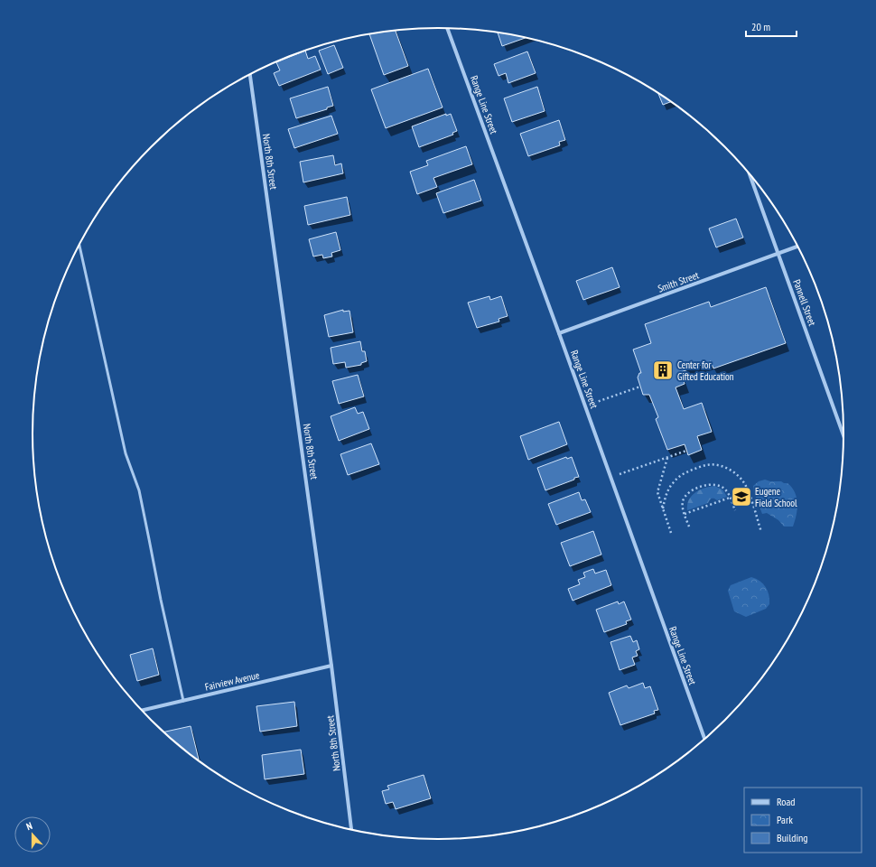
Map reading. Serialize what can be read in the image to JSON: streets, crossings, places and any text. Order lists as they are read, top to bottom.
{
  "streets": {
    "street": [
      "Range Line Street",
      "North 8th Street",
      "Smith Street",
      "Pannell Street",
      "Fairview Avenue"
    ]
  },
  "crossings": [
    ["Range Line Street", "Smith Street"],
    ["North 8th Street", "Fairview Avenue"],
    ["Smith Street", "Pannell Street"]
  ],
  "places": {
    "building": ["Center for Gifted Education"],
    "school or university": ["Eugene Field School"]
  },
  "legend": ["Road", "Park", "Building"],
  "scale_bar": "20 m",
  "north": "top"
}
